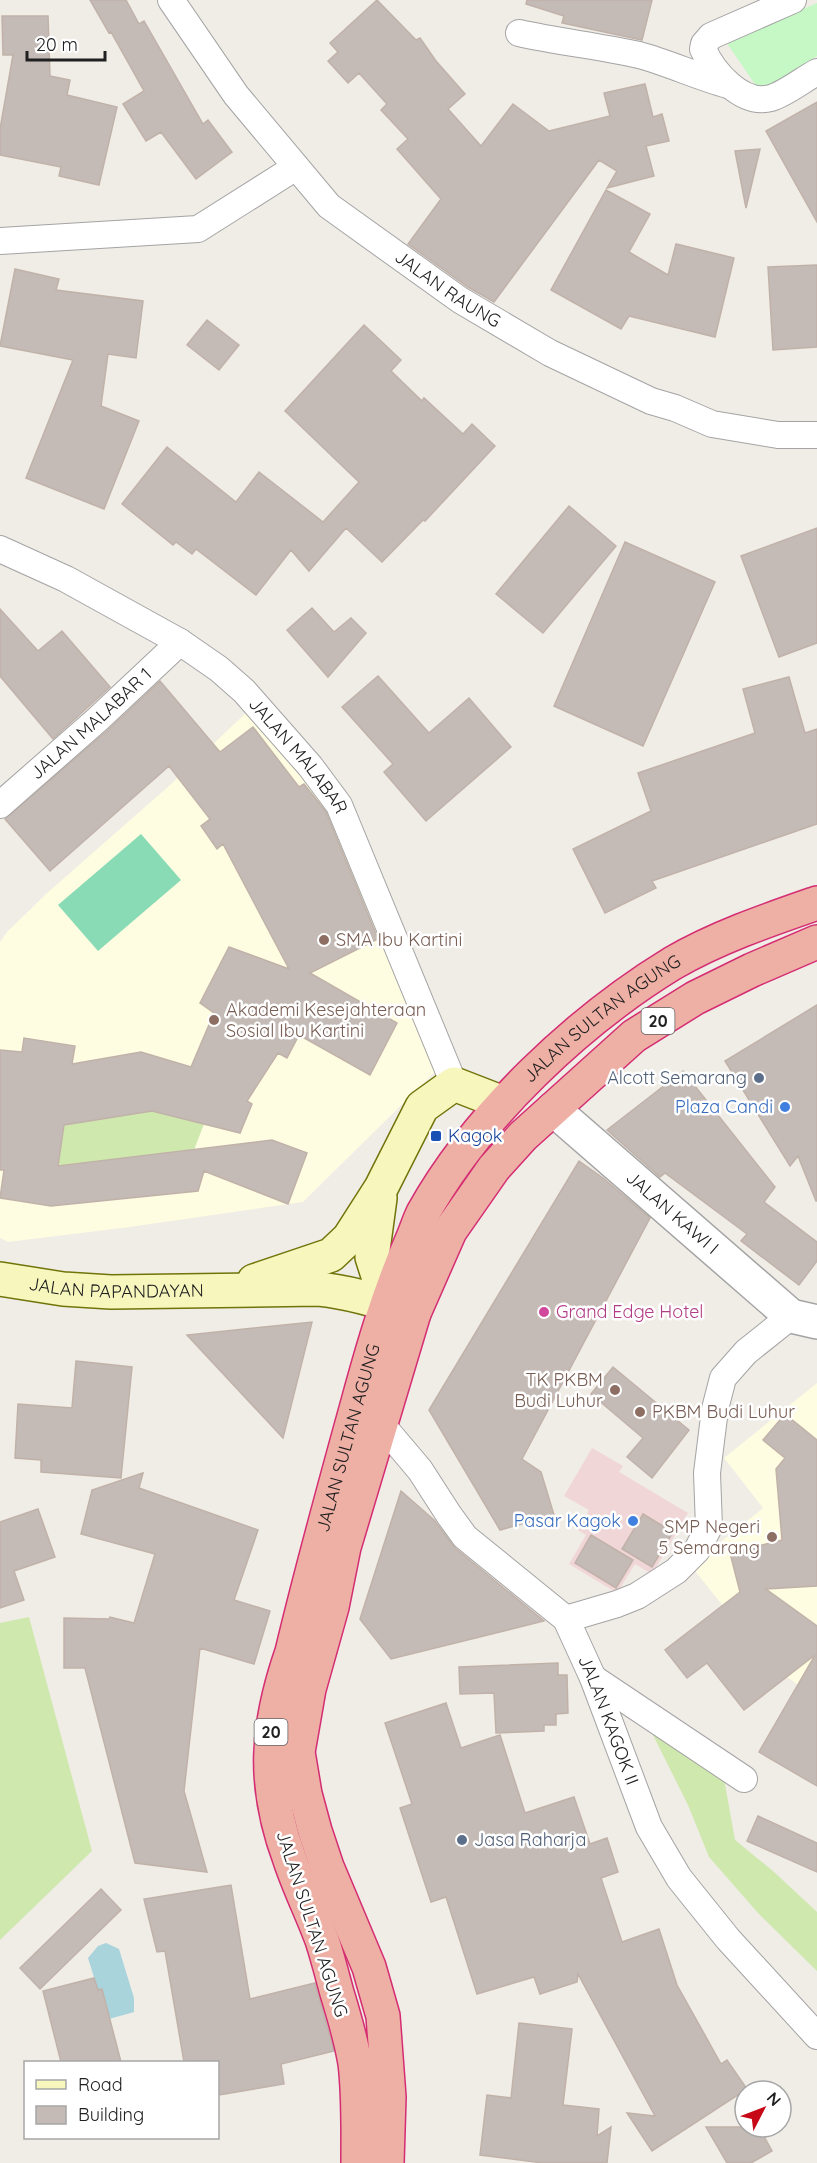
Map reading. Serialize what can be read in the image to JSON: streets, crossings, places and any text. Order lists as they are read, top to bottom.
{
  "streets": {
    "highway": ["JALAN SULTAN AGUNG", "20"],
    "main road": ["JALAN PAPANDAYAN"],
    "street": [
      "JALAN RAUNG",
      "JALAN MALABAR 1",
      "JALAN MALABAR",
      "JALAN KAWI I",
      "JALAN KAGOK II"
    ]
  },
  "crossings": [
    ["JALAN MALABAR 1", "JALAN MALABAR"],
    ["JALAN MALABAR", "JALAN PAPANDAYAN"],
    ["JALAN SULTAN AGUNG", "JALAN KAWI I"],
    ["JALAN SULTAN AGUNG", "JALAN PAPANDAYAN"],
    ["JALAN SULTAN AGUNG", "JALAN KAGOK II"],
    ["JALAN KAWI I", "JALAN KAGOK II"]
  ],
  "places": {
    "other": [
      "SMA Ibu Kartini",
      "Akademi Kesejahteraan Sosial Ibu Kartini",
      "Alcott Semarang",
      "Plaza Candi",
      "Grand Edge Hotel",
      "TK PKBM Budi Luhur",
      "PKBM Budi Luhur",
      "Pasar Kagok",
      "SMP Negeri 5 Semarang",
      "Jasa Raharja"
    ],
    "transit": ["Kagok"]
  },
  "legend": ["Road", "Building"],
  "scale_bar": "20 m",
  "north": "top right"
}
